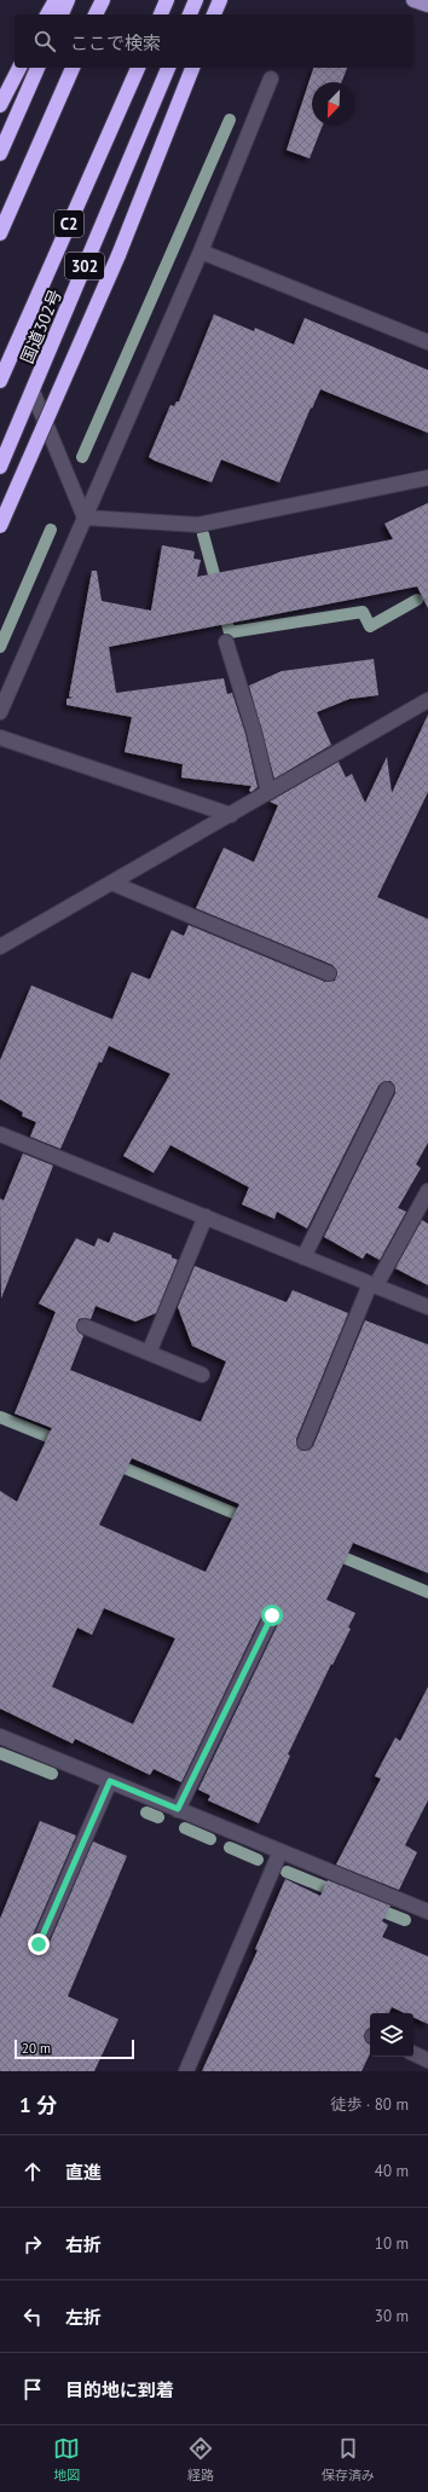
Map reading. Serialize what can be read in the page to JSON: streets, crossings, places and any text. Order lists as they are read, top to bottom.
{
  "streets": {
    "highway": ["C2", "302", "国道302号"]
  },
  "scale_bar": "20 m",
  "north": "bottom left",
  "page": {
    "search": "ここで検索",
    "scale": "20 m",
    "heading": ["1 分", "徒歩 · 80 m"],
    "list": [
      ["直進", "40 m"],
      ["右折", "10 m"],
      ["左折", "30 m"],
      "目的地に到着"
    ],
    "nav": ["地図", "経路", "保存済み"]
  }
}
